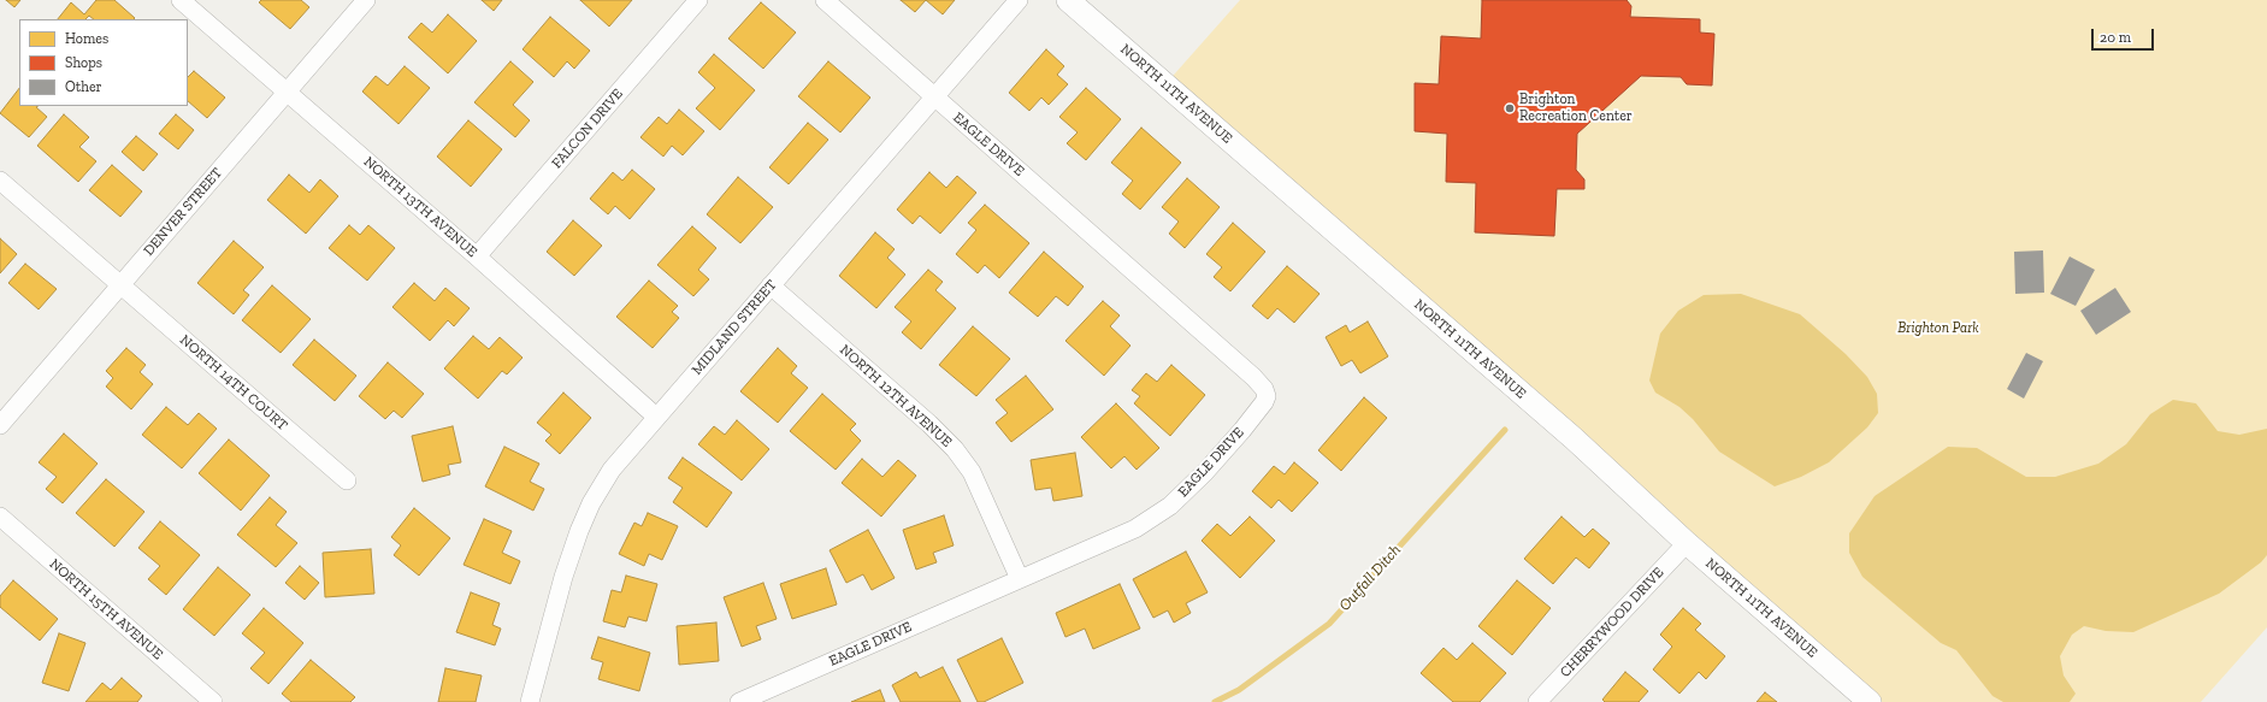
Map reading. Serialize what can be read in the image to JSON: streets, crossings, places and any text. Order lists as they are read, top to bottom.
{
  "streets": {
    "street": [
      "NORTH 11TH AVENUE",
      "FALCON DRIVE",
      "EAGLE DRIVE",
      "NORTH 13TH AVENUE",
      "DENVER STREET",
      "MIDLAND STREET",
      "NORTH 14TH COURT",
      "NORTH 12TH AVENUE",
      "NORTH 15TH AVENUE",
      "CHERRYWOOD DRIVE"
    ]
  },
  "crossings": [
    ["NORTH 11TH AVENUE", "CHERRYWOOD DRIVE"],
    ["FALCON DRIVE", "NORTH 13TH AVENUE"],
    ["EAGLE DRIVE", "MIDLAND STREET"],
    ["EAGLE DRIVE", "NORTH 12TH AVENUE"],
    ["NORTH 13TH AVENUE", "DENVER STREET"],
    ["NORTH 13TH AVENUE", "MIDLAND STREET"],
    ["DENVER STREET", "NORTH 14TH COURT"],
    ["MIDLAND STREET", "NORTH 12TH AVENUE"]
  ],
  "water": ["Outfall Ditch"],
  "parks": ["Brighton Park"],
  "places": ["Brighton Recreation Center"],
  "legend": ["Homes", "Shops", "Other"],
  "scale_bar": "20 m"
}
